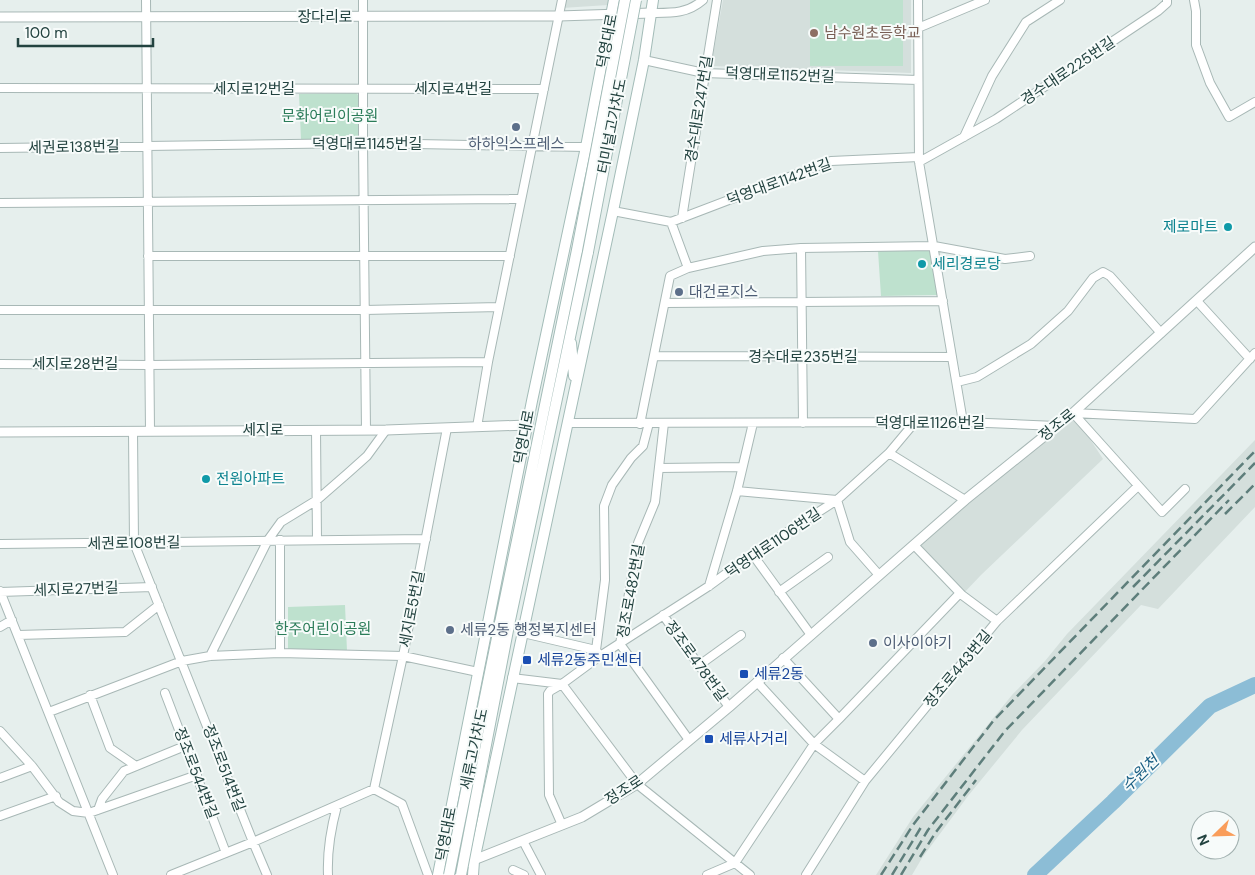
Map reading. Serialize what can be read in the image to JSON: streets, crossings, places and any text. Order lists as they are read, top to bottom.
{
  "streets": {
    "main road": ["덕영대로", "터미널고가차도", "세류고가차도"],
    "street": [
      "장다리로",
      "경수대로225번길",
      "덕영대로1152번길",
      "세지로12번길",
      "세지로4번길",
      "경수대로247번길",
      "덕영대로1145번길",
      "세권로138번길",
      "덕영대로1142번길",
      "경수대로235번길",
      "세지로28번길",
      "덕영대로1126번길",
      "정조로",
      "세지로",
      "세권로108번길",
      "덕영대로1106번길",
      "세지로27번길",
      "정조로482번길",
      "세지로5번길",
      "정조로478번길",
      "정조로443번길",
      "정조로514번길",
      "정조로544번길"
    ]
  },
  "crossings": [
    ["장다리로", "덕영대로"],
    ["덕영대로", "터미널고가차도"],
    ["덕영대로", "덕영대로1145번길"],
    ["덕영대로", "정조로"],
    ["덕영대로", "세지로"],
    ["덕영대로", "세류고가차도"],
    ["경수대로225번길", "덕영대로1142번길"],
    ["덕영대로1152번길", "경수대로247번길"],
    ["세지로12번길", "세지로4번길"],
    ["경수대로247번길", "덕영대로1142번길"],
    ["덕영대로1145번길", "세권로138번길"],
    ["덕영대로1126번길", "정조로"],
    ["덕영대로1126번길", "덕영대로1106번길"],
    ["덕영대로1126번길", "정조로482번길"],
    ["정조로", "덕영대로1106번길"],
    ["정조로", "정조로482번길"],
    ["정조로", "정조로478번길"],
    ["정조로", "세류고가차도"],
    ["세지로", "세지로5번길"],
    ["세권로108번길", "세지로5번길"],
    ["덕영대로1106번길", "정조로482번길"],
    ["덕영대로1106번길", "정조로478번길"]
  ],
  "water": ["수원천"],
  "parks": ["문화어린이공원", "한주어린이공원"],
  "places": {
    "other": [
      "남수원초등학교",
      "하하익스프레스",
      "제로마트",
      "세리경로당",
      "대건로지스",
      "전원아파트",
      "세류2동 행정복지센터",
      "이사이야기"
    ],
    "transit": ["세류2동주민센터", "세류2동", "세류사거리"]
  },
  "scale_bar": "100 m",
  "north": "bottom left"
}
